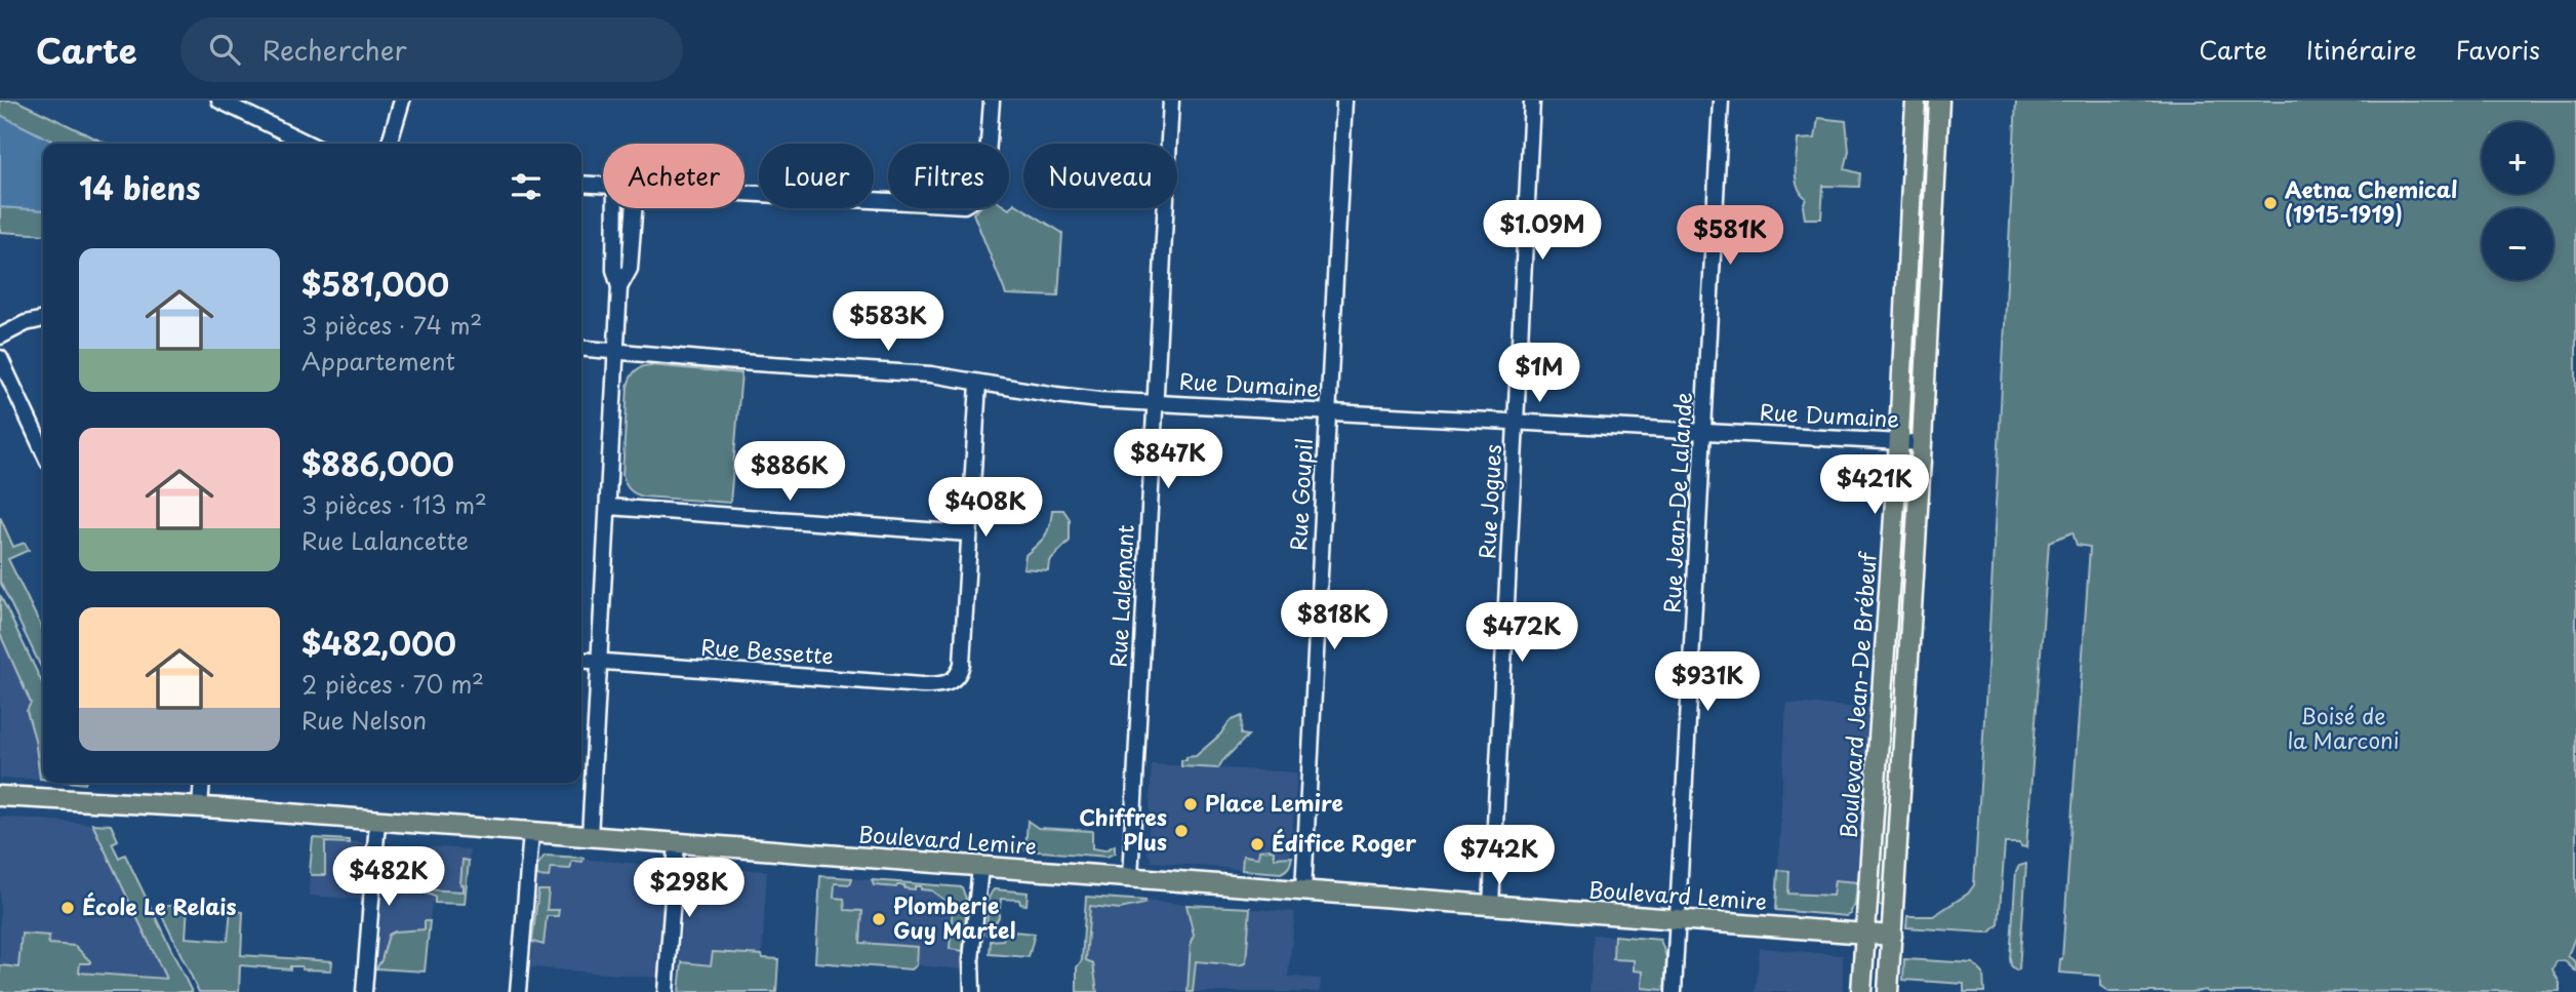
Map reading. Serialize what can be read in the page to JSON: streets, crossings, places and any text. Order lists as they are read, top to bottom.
{
  "streets": {
    "main road": ["Boulevard Jean-De Brébeuf", "Boulevard Lemire"],
    "street": [
      "Rue Dumaine",
      "Rue Goupil",
      "Rue Jogues",
      "Rue Jean-De Lalande",
      "Rue Lalemant",
      "Rue Bessette"
    ]
  },
  "crossings": [
    ["Rue Dumaine", "Rue Goupil"],
    ["Rue Dumaine", "Rue Jogues"],
    ["Rue Dumaine", "Rue Jean-De Lalande"],
    ["Rue Dumaine", "Rue Lalemant"],
    ["Rue Dumaine", "Boulevard Jean-De Brébeuf"],
    ["Rue Goupil", "Boulevard Lemire"],
    ["Rue Jogues", "Boulevard Lemire"],
    ["Rue Jean-De Lalande", "Boulevard Lemire"],
    ["Rue Lalemant", "Boulevard Lemire"],
    ["Boulevard Jean-De Brébeuf", "Boulevard Lemire"]
  ],
  "parks": ["Boisé de la Marconi"],
  "places": [
    "Aetna Chemical (1915-1919)",
    "Place Lemire",
    "Chiffres Plus",
    "Édifice Roger",
    "École Le Relais",
    "Plomberie Guy Martel"
  ],
  "page": {
    "header": "Carte",
    "search": "Rechercher",
    "nav": ["Carte", "Itinéraire", "Favoris"],
    "map_buttons": ["+", "−"],
    "chip": [
      "Acheter",
      "Louer",
      "Filtres",
      "Nouveau"
    ],
    "heading": "14 biens",
    "price": [
      "$1.09M",
      "$581K",
      "$583K",
      "$1M",
      "$847K",
      "$886K",
      "$421K",
      "$408K",
      "$818K",
      "$472K",
      "$931K",
      "$742K",
      "$482K",
      "$298K"
    ],
    "list": [
      {
        "name": "$581,000",
        "note": "3 pièces · 74 m² · Appartement"
      },
      {
        "name": "$886,000",
        "note": "3 pièces · 113 m² · Rue Lalancette"
      },
      {
        "name": "$482,000",
        "note": "2 pièces · 70 m² · Rue Nelson"
      }
    ]
  }
}
